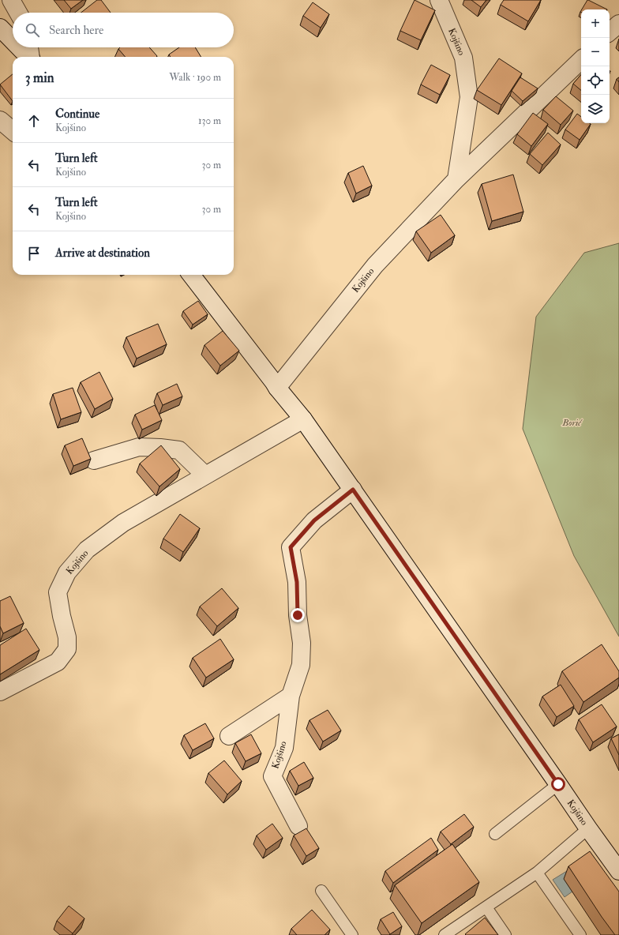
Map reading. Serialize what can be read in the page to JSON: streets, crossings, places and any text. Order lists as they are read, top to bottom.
{
  "streets": {
    "street": ["Kojšino"]
  },
  "parks": ["Borić"],
  "page": {
    "map_buttons": ["+", "−"],
    "search": "Search here",
    "heading": ["3 min", "Walk · 190 m"],
    "list": [
      ["Continue", "Kojšino", "130 m"],
      ["Turn left", "Kojšino", "30 m"],
      ["Turn left", "Kojšino", "30 m"],
      "Arrive at destination"
    ]
  }
}
